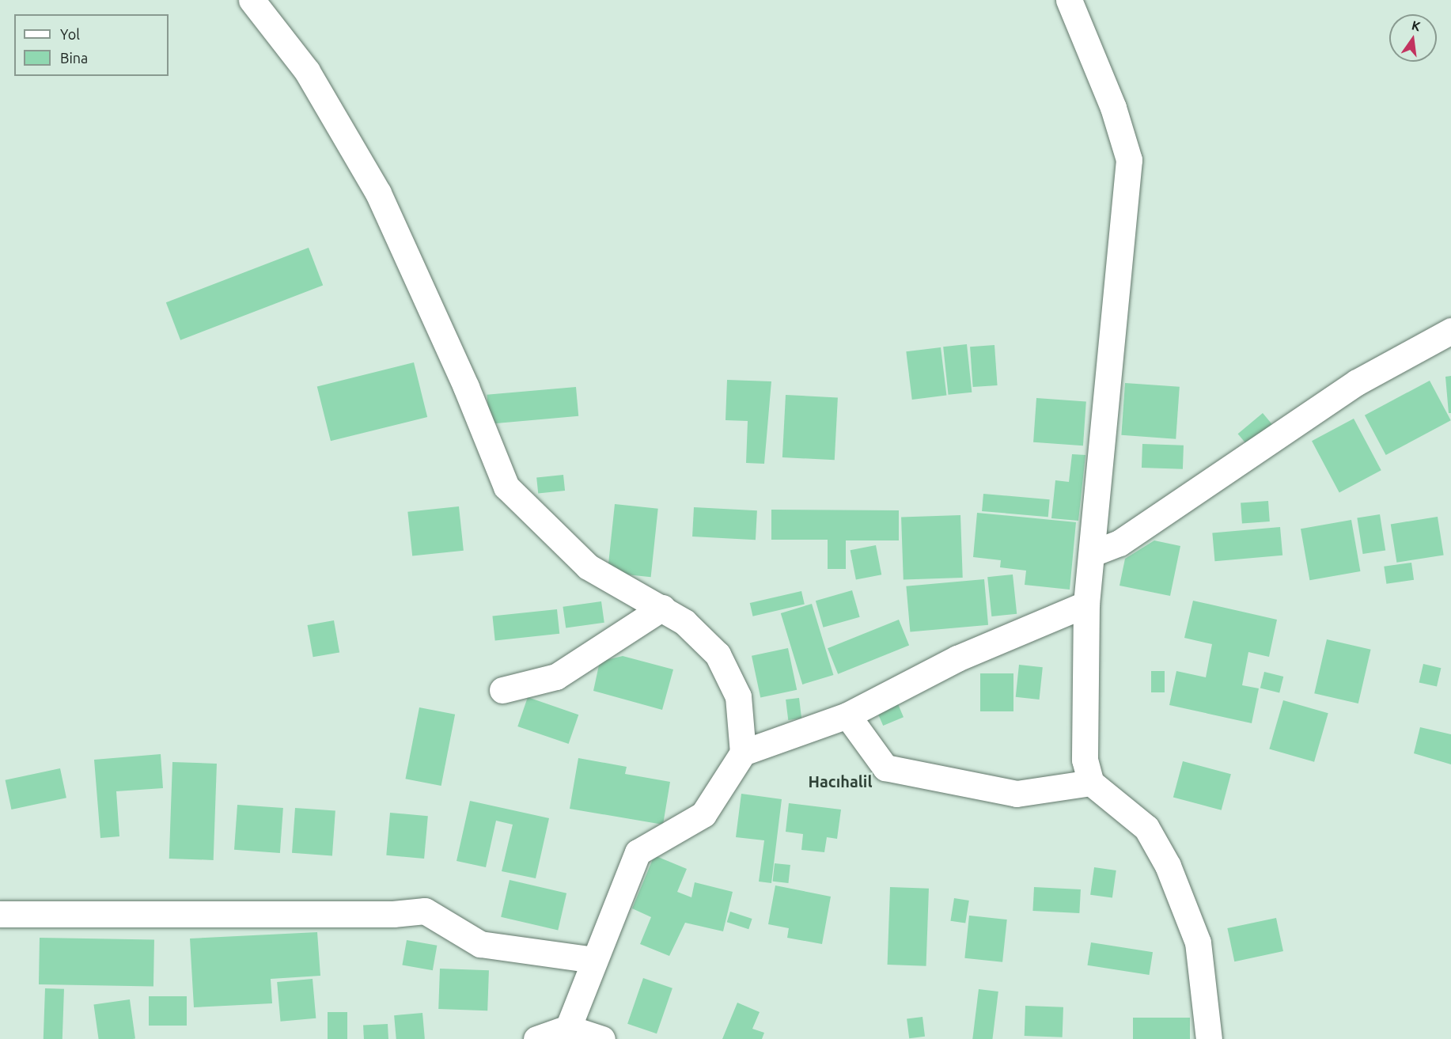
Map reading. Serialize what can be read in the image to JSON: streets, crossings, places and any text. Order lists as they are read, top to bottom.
{
  "districts": ["Hacıhalil"],
  "legend": ["Yol", "Bina"],
  "north": "top"
}
